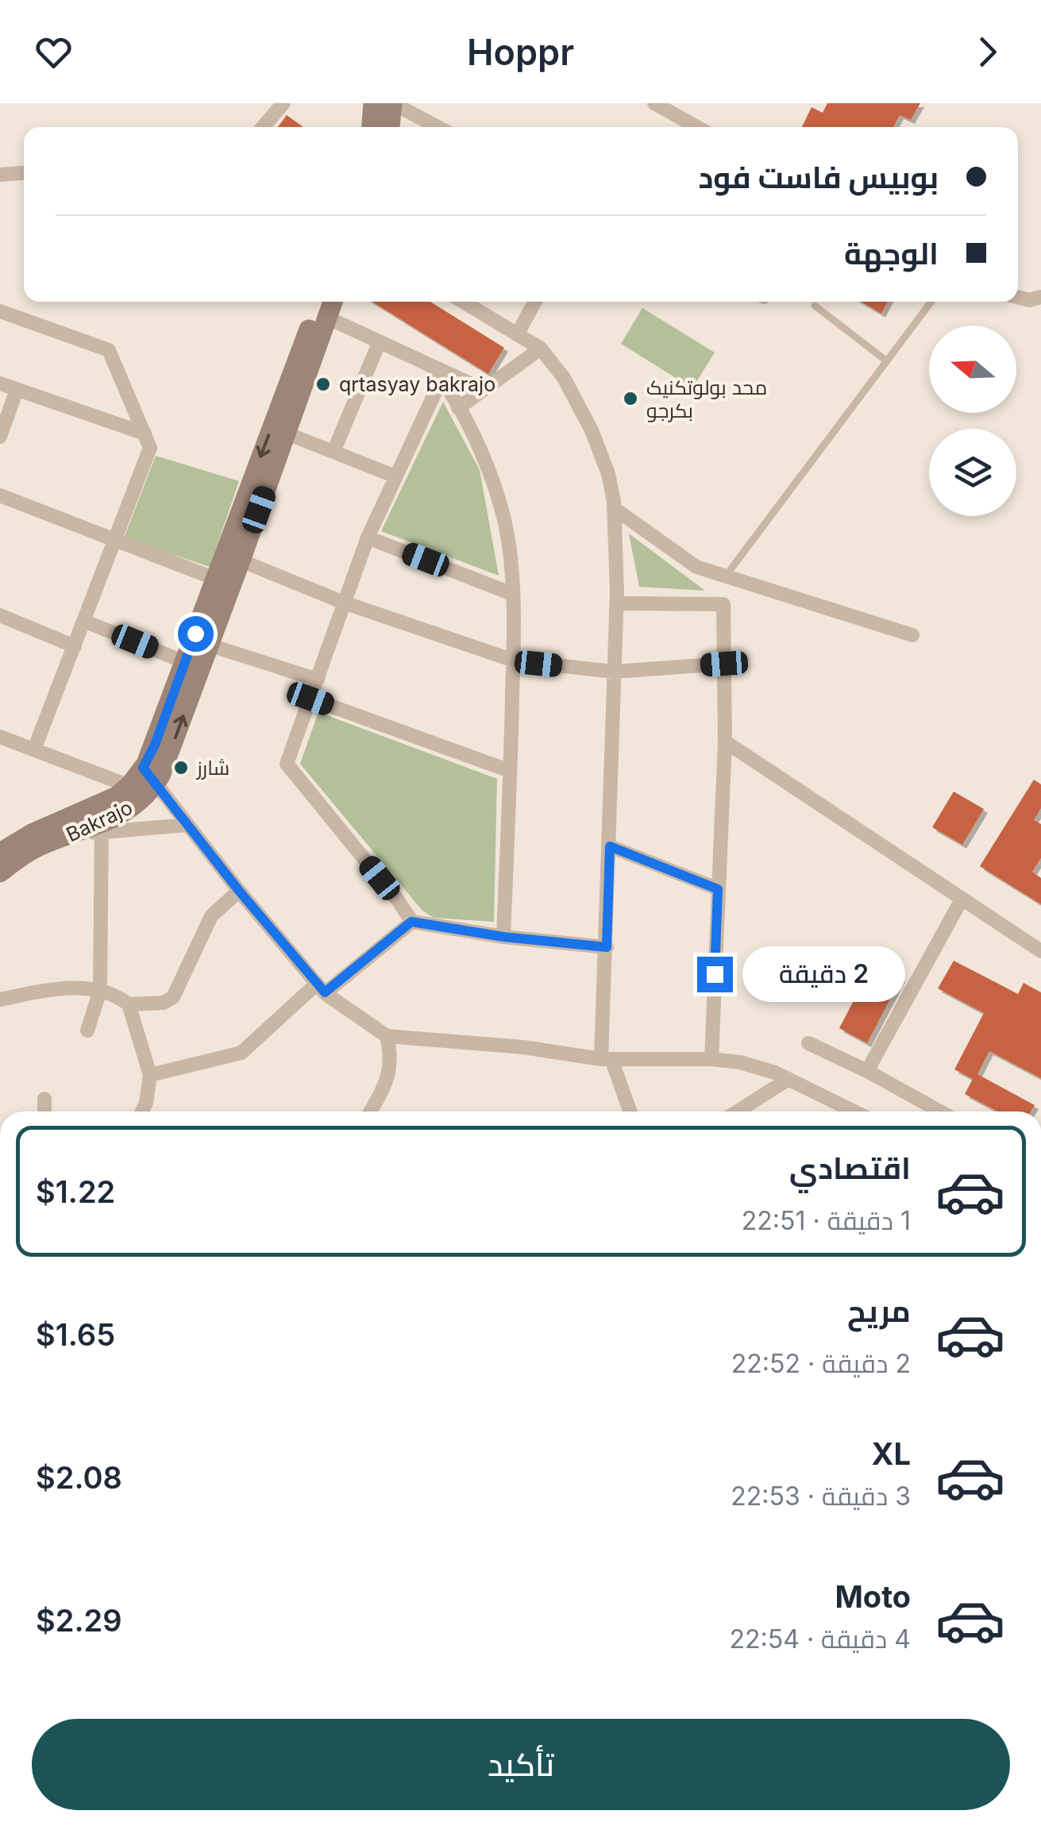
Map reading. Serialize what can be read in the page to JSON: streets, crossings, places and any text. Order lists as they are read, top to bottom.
{
  "streets": {
    "street": ["Bakrajo"]
  },
  "places": ["qrtasyay bakrajo", "محد بولوتکنیک بکرجو", "شارز"],
  "north": "left",
  "page": {
    "header": "Hoppr",
    "banner": ["بوبيس فاست فود", "الوجهة"],
    "bubble": "2 دقيقة",
    "list": [
      {
        "name": "اقتصادي",
        "note": "1 دقيقة · 22:51",
        "value": "$1.22"
      },
      {
        "name": "مريح",
        "note": "2 دقيقة · 22:52",
        "value": "$1.65"
      },
      {
        "name": "XL",
        "note": "3 دقيقة · 22:53",
        "value": "$2.08"
      },
      {
        "name": "Moto",
        "note": "4 دقيقة · 22:54",
        "value": "$2.29"
      }
    ],
    "buttons": "تأكيد"
  }
}
